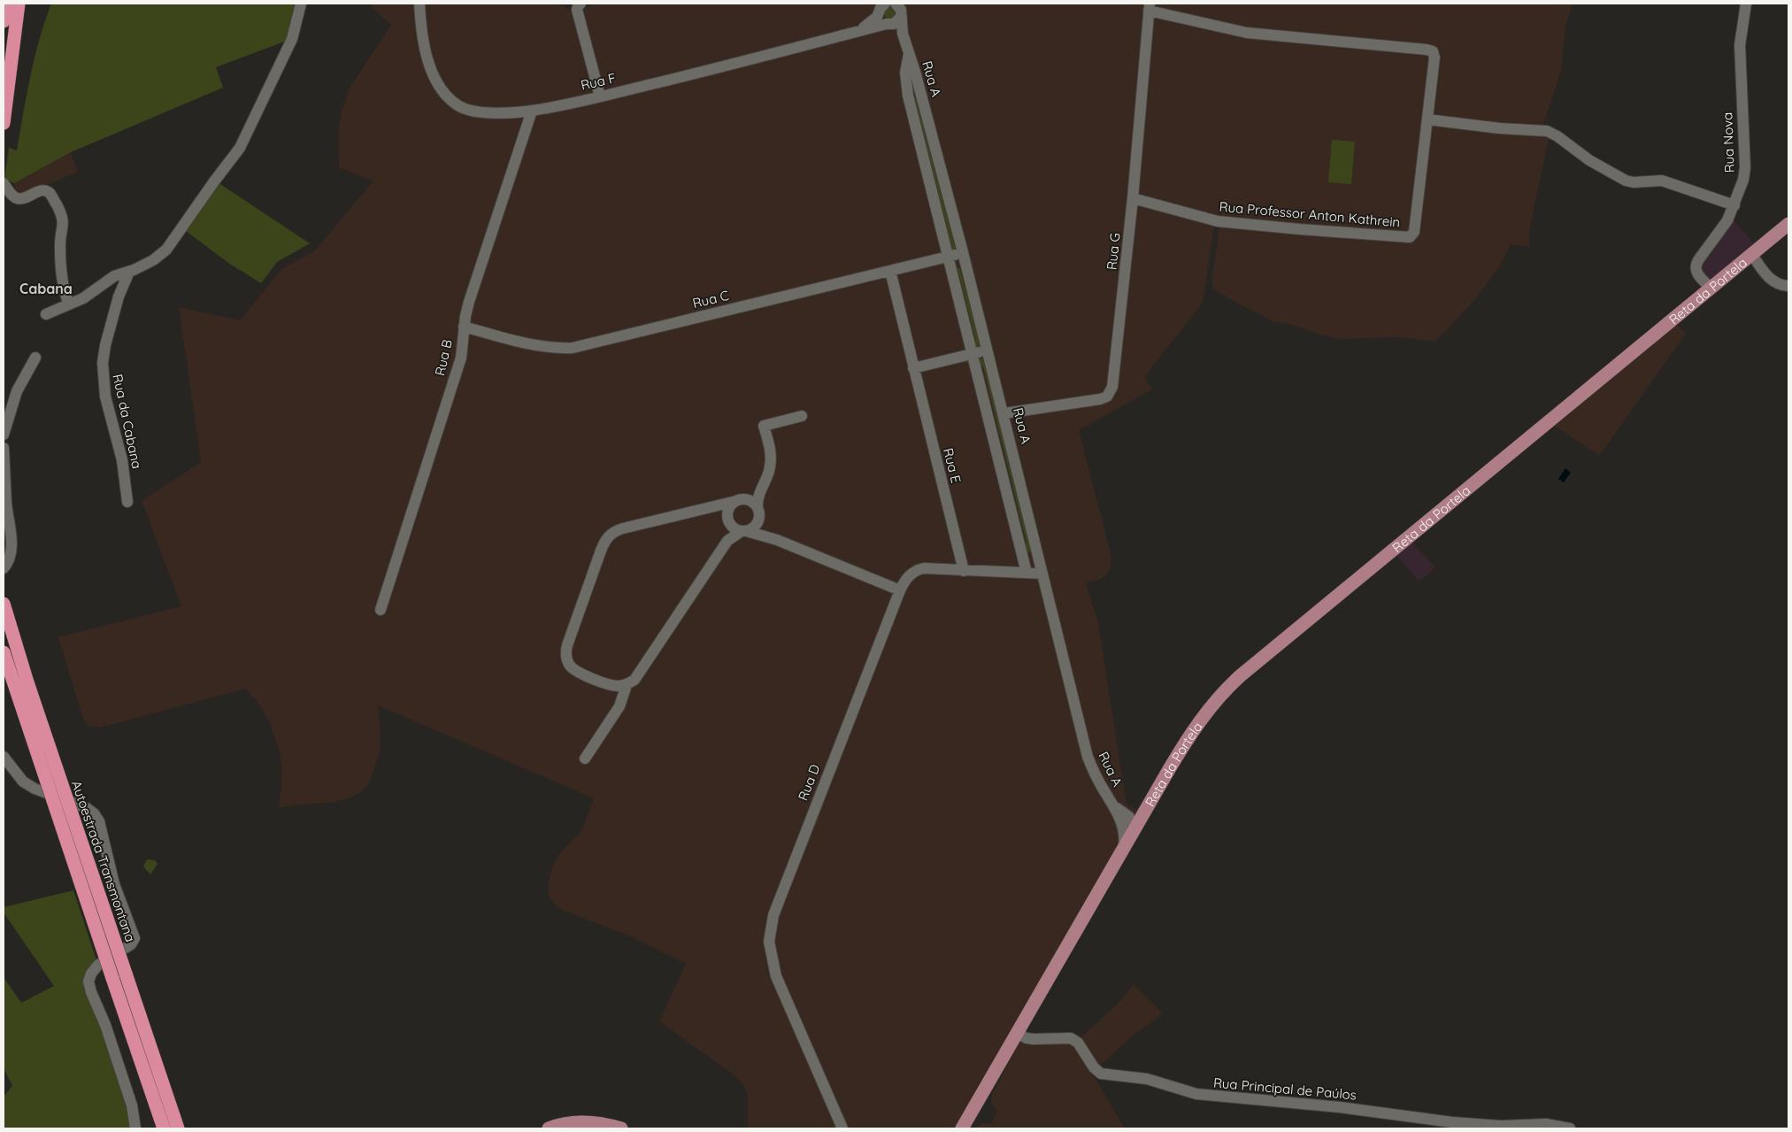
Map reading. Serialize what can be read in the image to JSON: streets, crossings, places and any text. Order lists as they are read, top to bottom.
{
  "streets": {
    "highway": ["Autoestrada Transmontana"],
    "main road": ["Reta da Portela"],
    "street": [
      "Rua A",
      "Rua F",
      "Rua Nova",
      "Rua Professor Anton Kathrein",
      "Rua G",
      "Rua C",
      "Rua B",
      "Rua da Cabana",
      "Rua E",
      "Rua D",
      "Rua Principal de Paúlos"
    ]
  },
  "crossings": [
    ["Rua A", "Rua G"],
    ["Rua A", "Rua C"],
    ["Rua A", "Rua D"],
    ["Rua F", "Rua B"],
    ["Rua Nova", "Reta da Portela"],
    ["Rua Professor Anton Kathrein", "Rua G"],
    ["Reta da Portela", "Rua Principal de Paúlos"],
    ["Rua C", "Rua B"],
    ["Rua C", "Rua E"],
    ["Rua E", "Rua D"]
  ],
  "districts": ["Cabana"]
}
